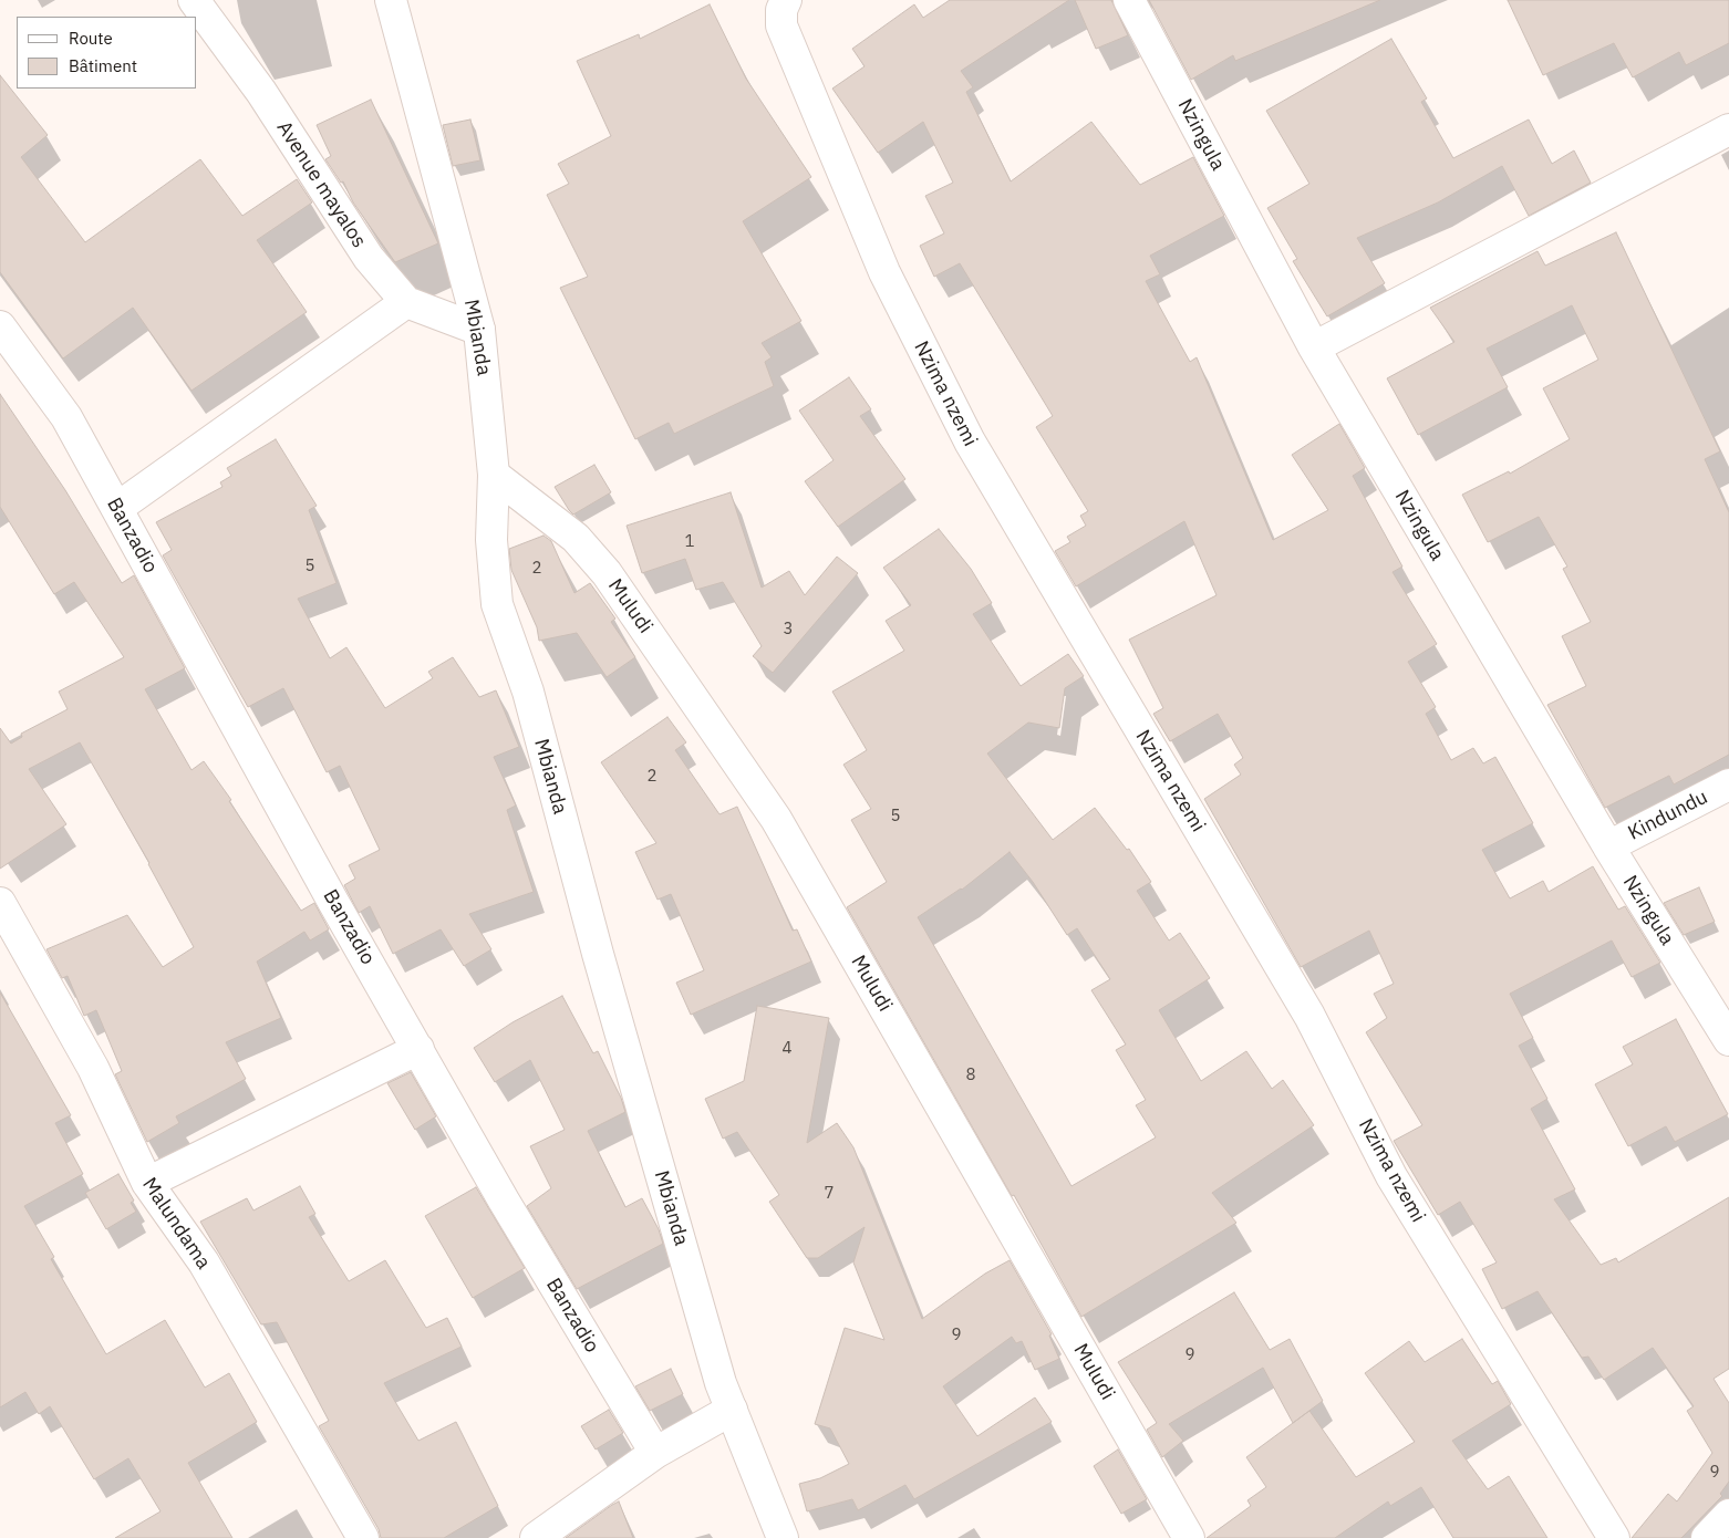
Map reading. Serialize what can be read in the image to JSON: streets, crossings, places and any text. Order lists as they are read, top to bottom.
{
  "streets": {
    "street": [
      "Nzingula",
      "Avenue mayalos",
      "Mbianda",
      "Nzima nzemi",
      "Banzadio",
      "Muludi",
      "Kindundu",
      "Malundama"
    ]
  },
  "crossings": [
    ["Nzingula", "Kindundu"],
    ["Avenue mayalos", "Mbianda"],
    ["Mbianda", "Muludi"]
  ],
  "house_numbers": [
    "1",
    "5",
    "2",
    "3",
    "2",
    "5",
    "4",
    "8",
    "7",
    "9",
    "9",
    "9"
  ],
  "legend": ["Route", "Bâtiment"]
}
